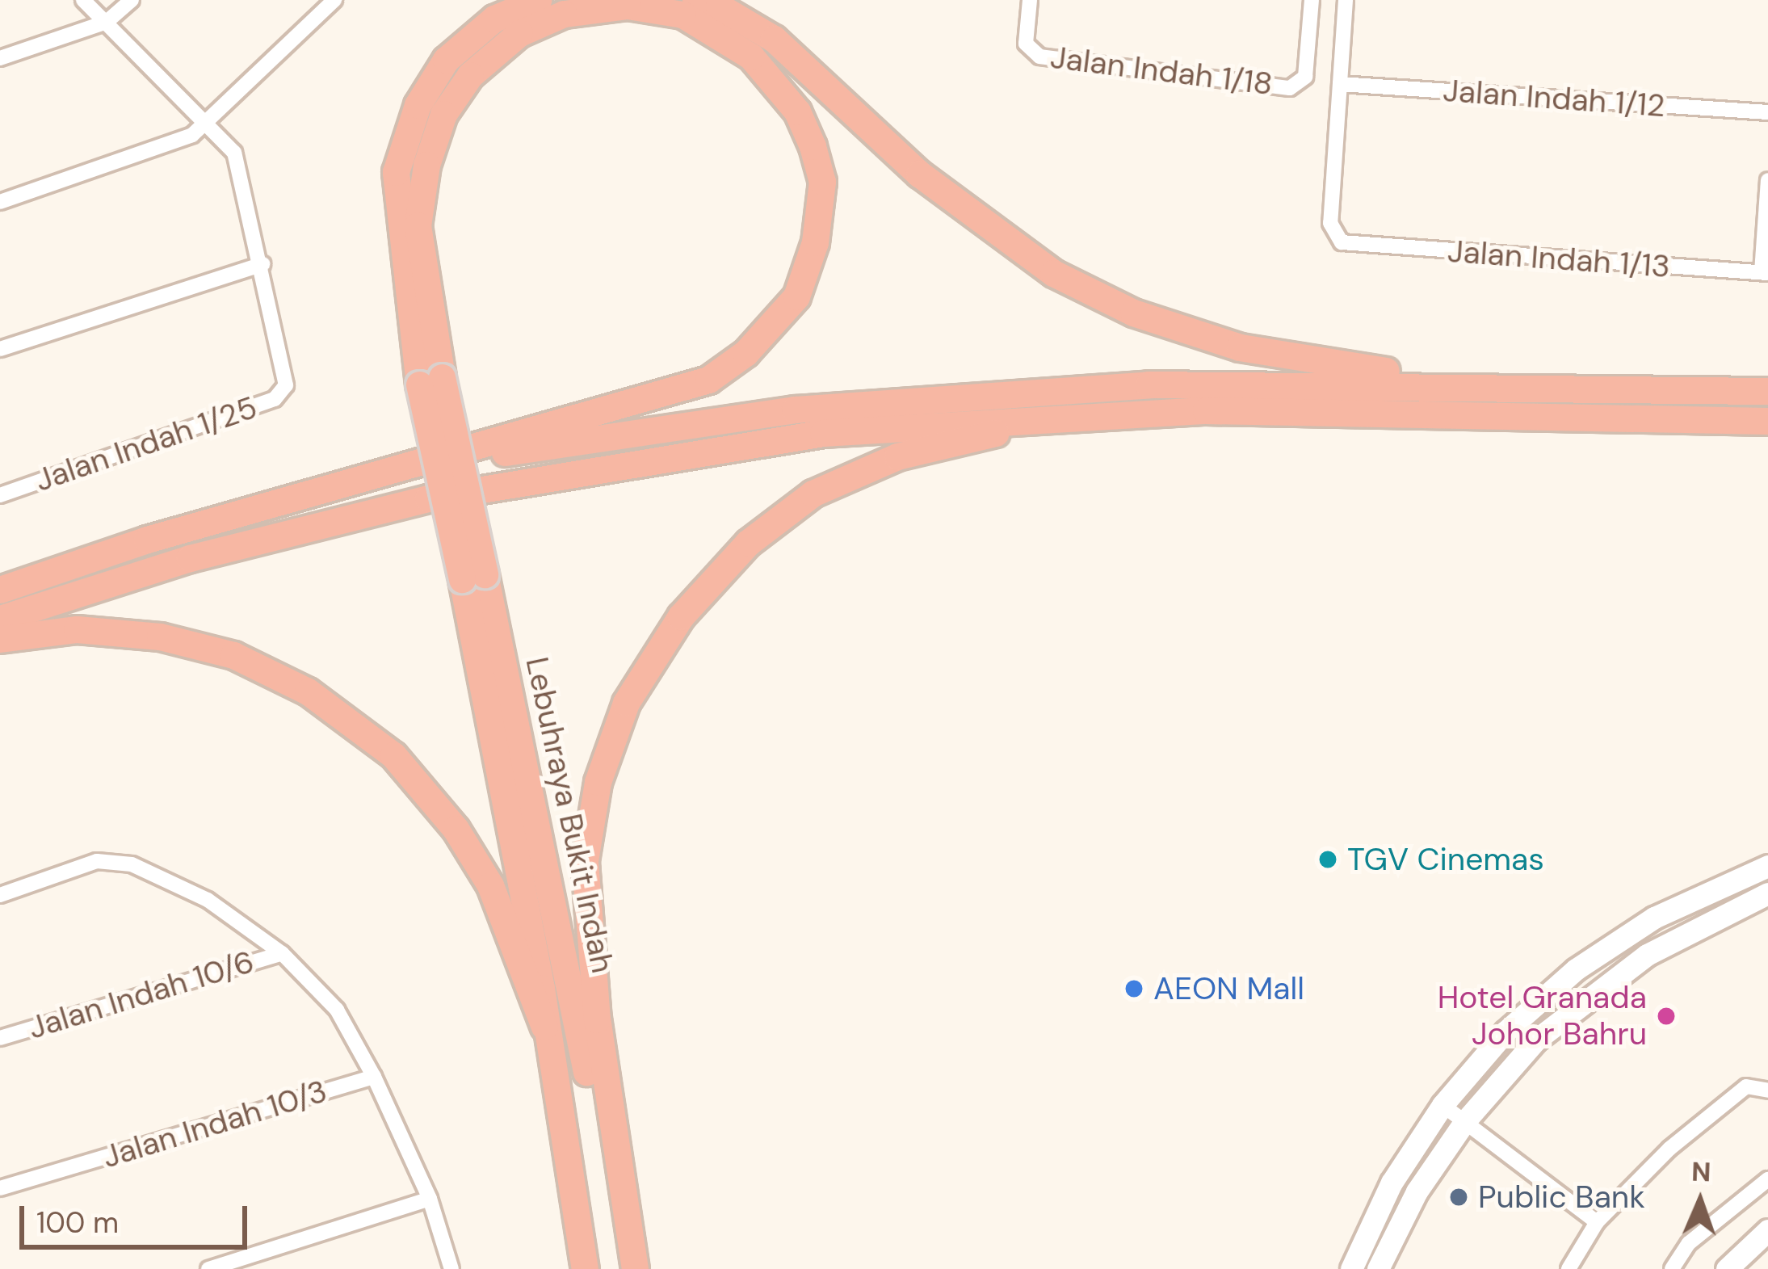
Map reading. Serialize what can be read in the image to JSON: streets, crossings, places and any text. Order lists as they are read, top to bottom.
{
  "streets": {
    "highway": ["Lebuhraya Bukit Indah"],
    "street": [
      "Jalan Indah 1/18",
      "Jalan Indah 1/12",
      "Jalan Indah 1/13",
      "Jalan Indah 1/25",
      "Jalan Indah 10/6",
      "Jalan Indah 10/3"
    ]
  },
  "crossings": [
    ["Jalan Indah 1/12", "Jalan Indah 1/13"]
  ],
  "places": [
    "TGV Cinemas",
    "AEON Mall",
    "Hotel Granada Johor Bahru",
    "Public Bank"
  ],
  "scale_bar": "100 m",
  "north": "top"
}
